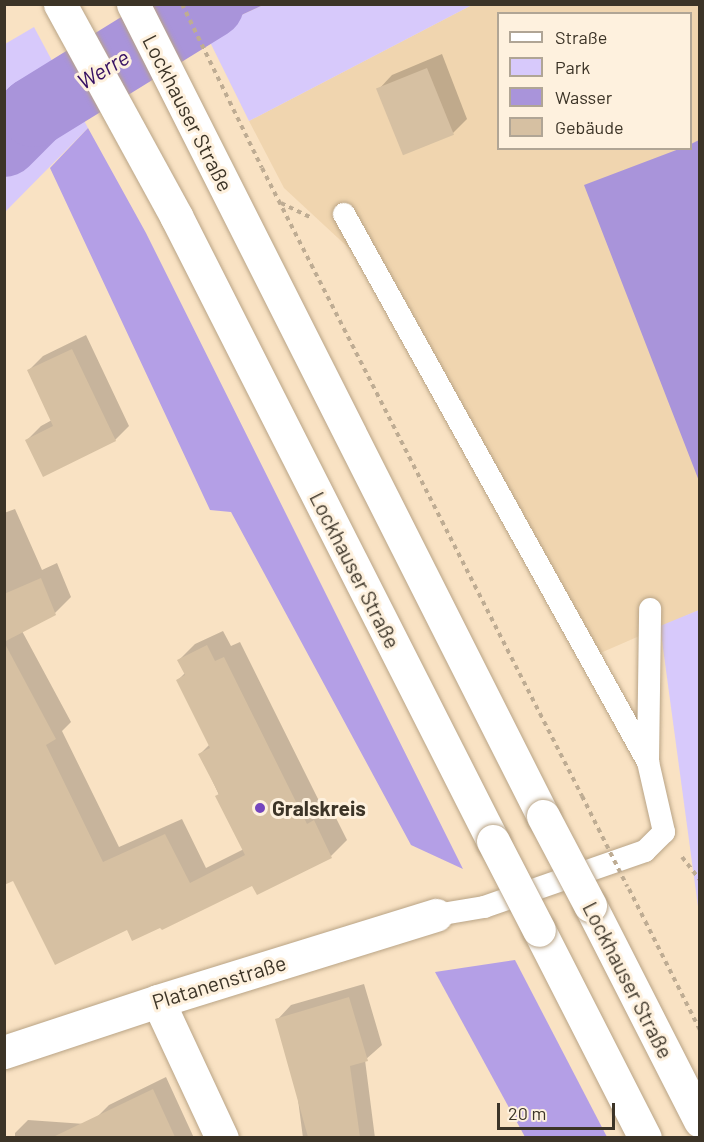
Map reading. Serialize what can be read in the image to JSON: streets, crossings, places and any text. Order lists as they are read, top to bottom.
{
  "streets": {
    "main road": ["Lockhauser Straße", "Platanenstraße"]
  },
  "water": ["Werre"],
  "places": ["Gralskreis"],
  "legend": [
    "Straße",
    "Park",
    "Wasser",
    "Gebäude"
  ],
  "scale_bar": "20 m"
}
